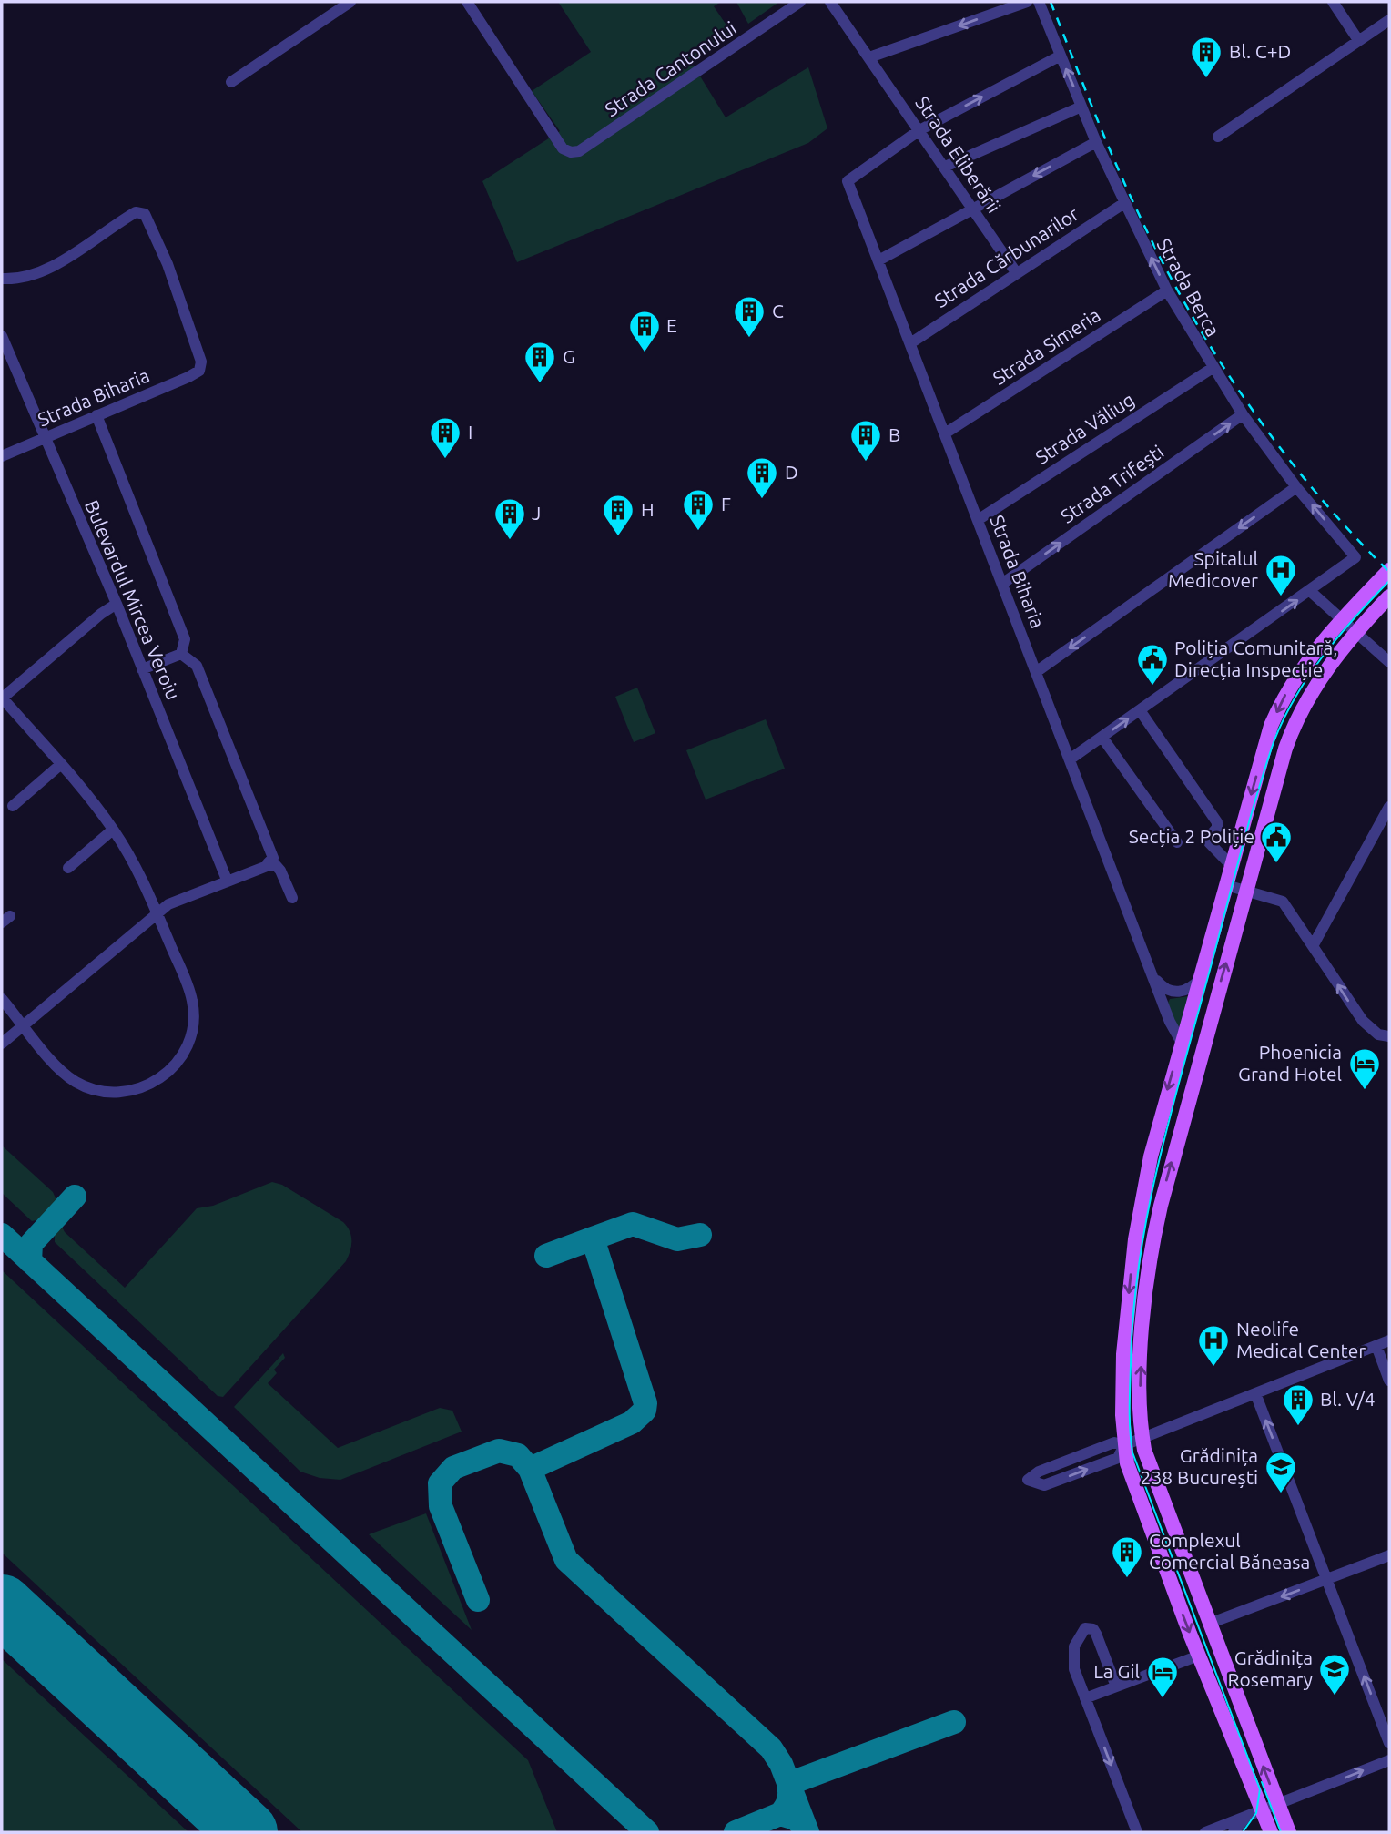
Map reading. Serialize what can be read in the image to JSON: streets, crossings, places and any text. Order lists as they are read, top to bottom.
{
  "streets": {
    "street": [
      "Strada Cantonului",
      "Strada Eliberării",
      "Strada Cărbunarilor",
      "Strada Berca",
      "Strada Simeria",
      "Strada Biharia",
      "Strada Văliug",
      "Strada Trifești",
      "Bulevardul Mircea Veroiu"
    ]
  },
  "crossings": [
    ["Strada Eliberării", "Strada Cărbunarilor"],
    ["Strada Eliberării", "Strada Biharia"],
    ["Strada Cărbunarilor", "Strada Berca"],
    ["Strada Cărbunarilor", "Strada Biharia"],
    ["Strada Berca", "Strada Simeria"],
    ["Strada Berca", "Strada Văliug"],
    ["Strada Berca", "Strada Trifești"],
    ["Strada Simeria", "Strada Biharia"],
    ["Strada Biharia", "Strada Văliug"],
    ["Strada Biharia", "Strada Trifești"],
    ["Strada Biharia", "Bulevardul Mircea Veroiu"]
  ],
  "one_way": ["Strada Berca"],
  "places": {
    "building": [
      "Bl. C+D",
      "C",
      "E",
      "G",
      "I",
      "B",
      "D",
      "F",
      "H",
      "J",
      "Bl. V/4",
      "Complexul Comercial Băneasa"
    ],
    "hospital": ["Spitalul Medicover", "Neolife Medical Center"],
    "public building": ["Poliția Comunitară, Direcția Inspecție", "Secția 2 Poliție"],
    "hotel": ["Phoenicia Grand Hotel", "La Gil"],
    "school or university": ["Grădinița 238 București", "Grădinița Rosemary"]
  }
}
